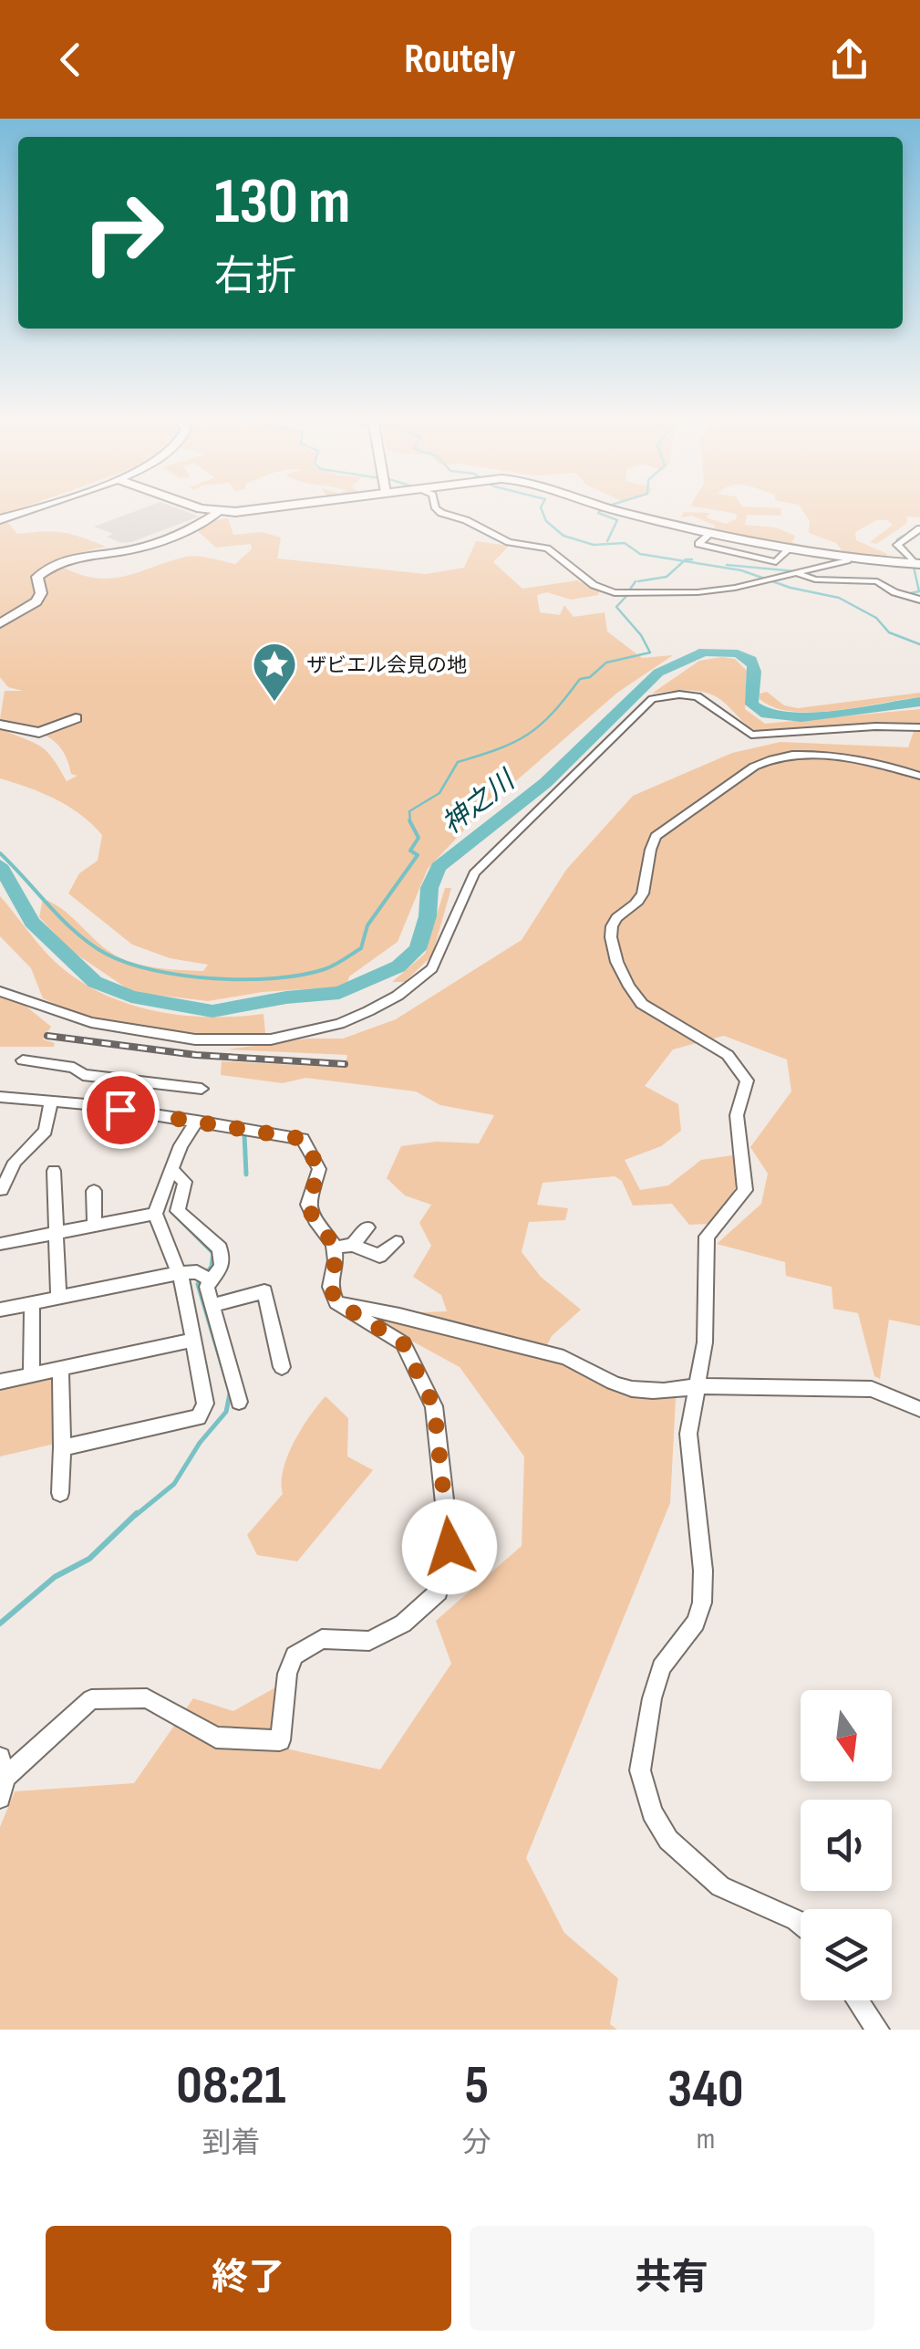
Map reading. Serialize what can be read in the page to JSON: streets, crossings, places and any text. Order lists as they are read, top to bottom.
{
  "water": ["神之川"],
  "places": {
    "place": ["ザビエル会見の地"]
  },
  "north": "bottom",
  "page": {
    "header": "Routely",
    "turn": ["130 m", "右折"],
    "eta": [
      "08:21",
      "到着",
      "5",
      "分",
      "340",
      "m"
    ],
    "buttons": ["終了", "共有"]
  }
}
